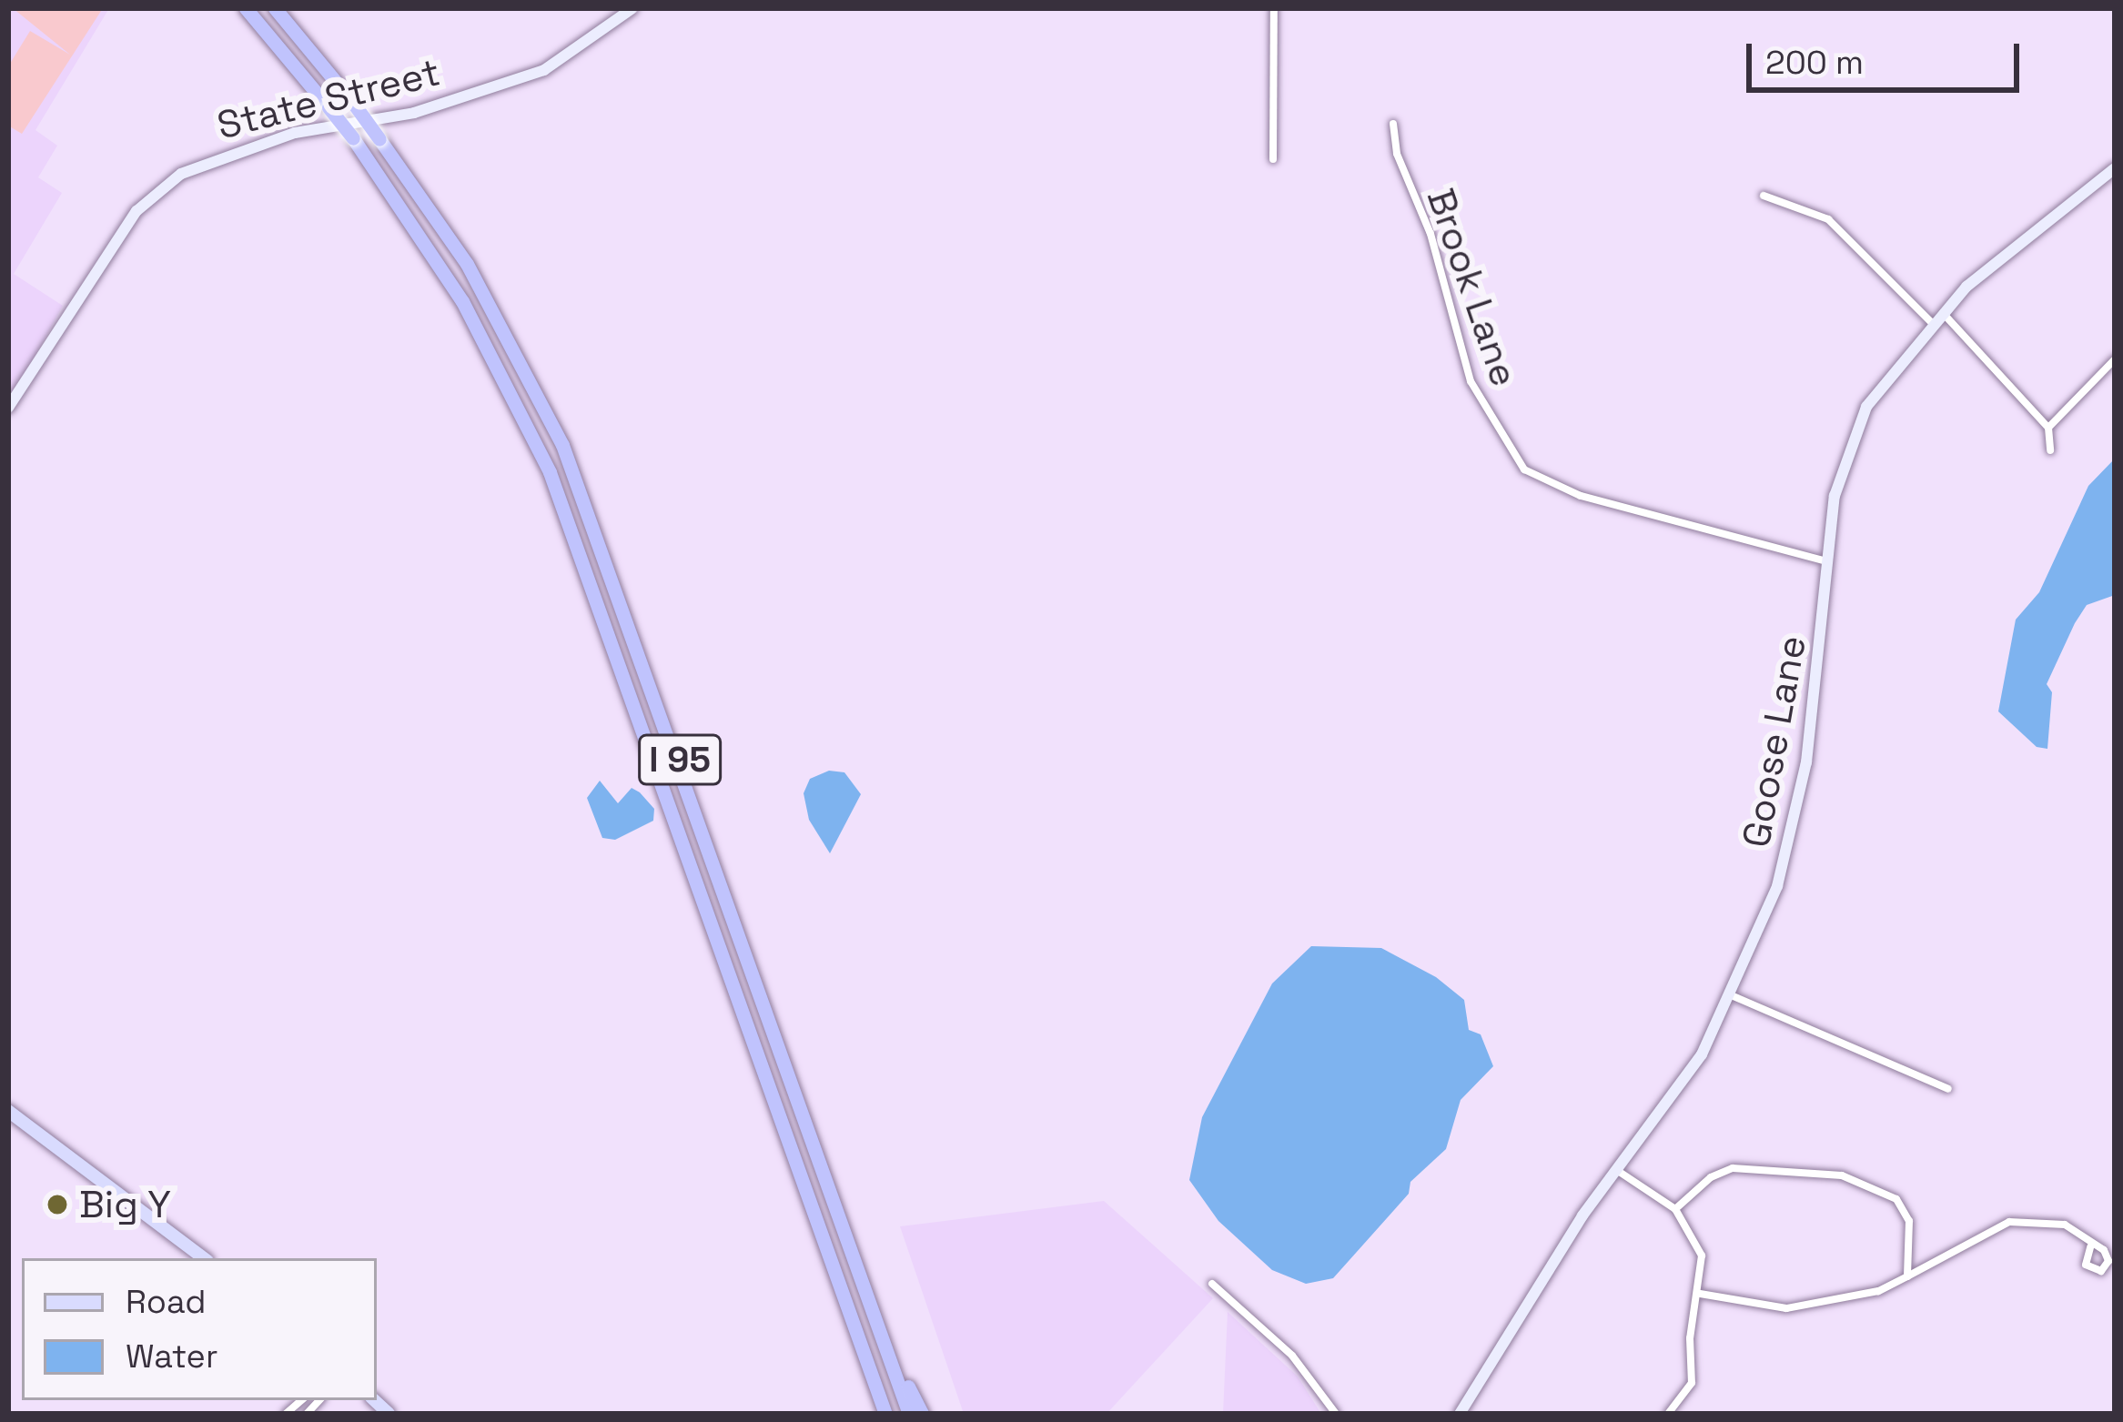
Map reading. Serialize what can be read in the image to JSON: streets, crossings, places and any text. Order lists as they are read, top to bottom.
{
  "streets": {
    "highway": ["I 95"],
    "street": ["State Street", "Brook Lane", "Goose Lane"]
  },
  "crossings": [
    ["Brook Lane", "Goose Lane"]
  ],
  "places": ["Big Y"],
  "legend": ["Road", "Water"],
  "scale_bar": "200 m"
}
